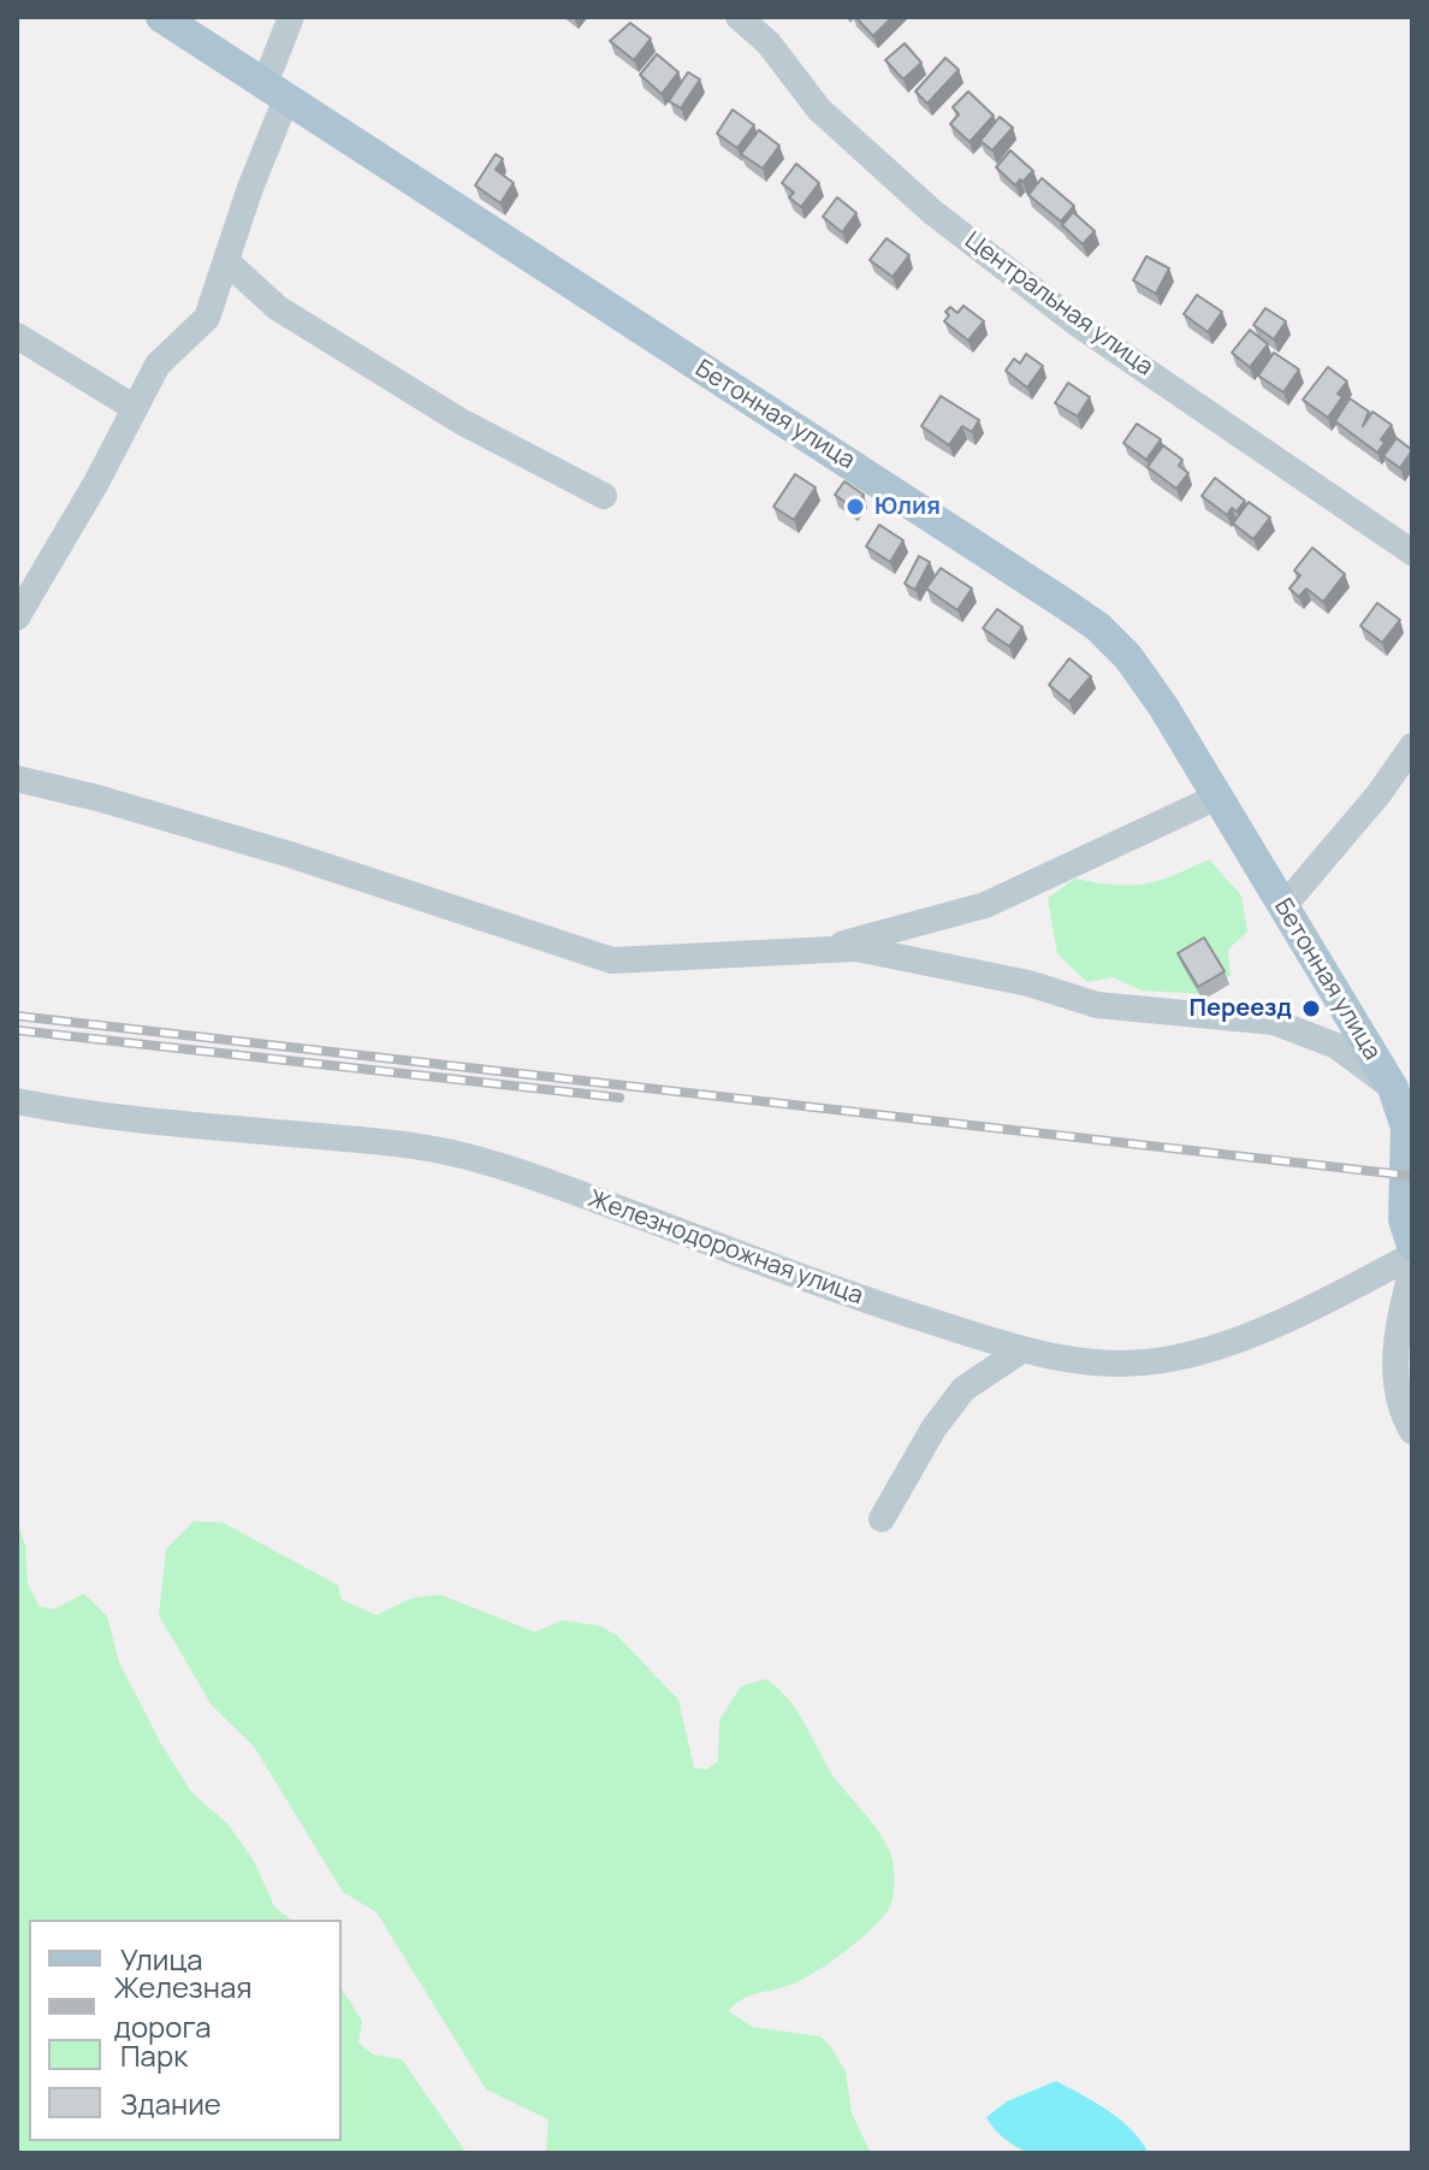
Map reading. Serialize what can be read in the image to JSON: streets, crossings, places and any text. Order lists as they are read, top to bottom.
{
  "streets": {
    "main road": ["Бетонная улица"],
    "street": ["Центральная улица", "Железнодорожная улица"]
  },
  "places": ["Юлия", "Переезд"],
  "legend": [
    "Улица",
    "Железная дорога",
    "Парк",
    "Здание"
  ]
}
